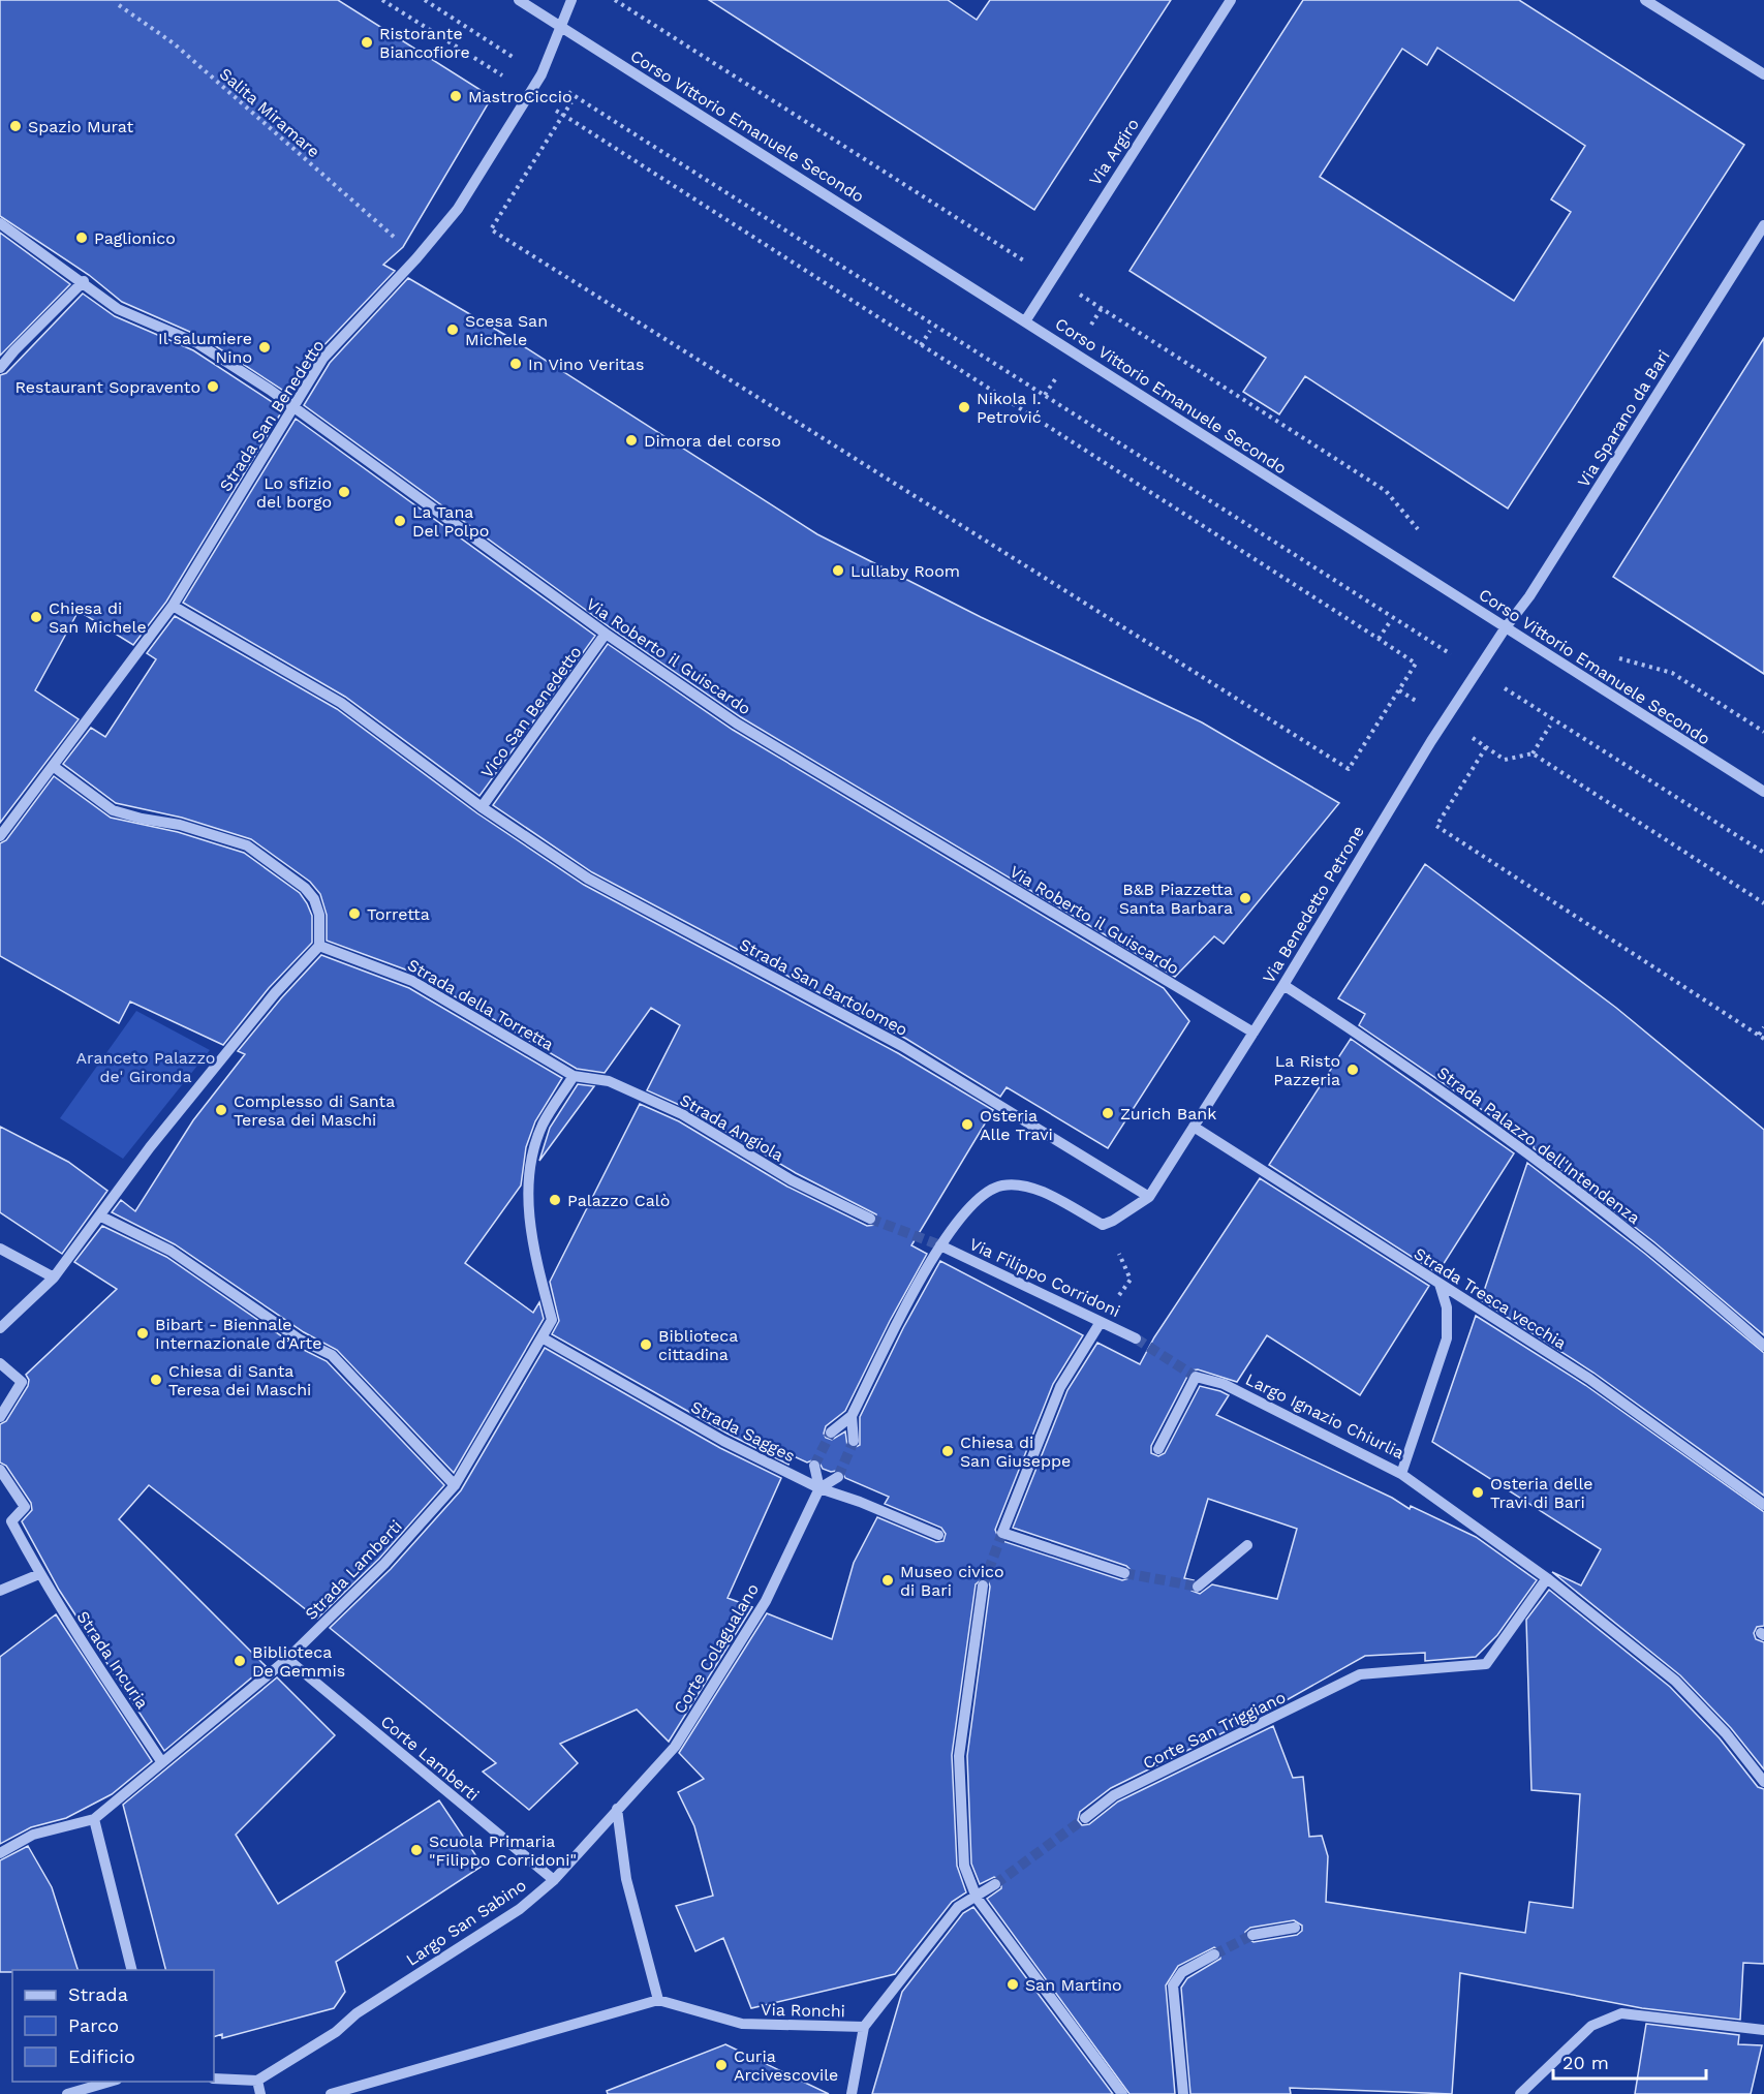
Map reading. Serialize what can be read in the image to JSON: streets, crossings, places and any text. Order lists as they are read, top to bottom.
{
  "streets": {
    "street": [
      "Corso Vittorio Emanuele Secondo",
      "Via Argiro",
      "Strada San Benedetto",
      "Via Sparano da Bari",
      "Via Roberto il Guiscardo",
      "Vico San Benedetto",
      "Via Benedetto Petrone",
      "Strada San Bartolomeo",
      "Strada della Torretta",
      "Strada Angiola",
      "Strada Palazzo dell'Intendenza",
      "Via Filippo Corridoni",
      "Strada Tresca vecchia",
      "Largo Ignazio Chiurlia",
      "Strada Sagges",
      "Strada Lamberti",
      "Corte Colagualano",
      "Strada Incuria",
      "Corte San Triggiano",
      "Corte Lamberti",
      "Largo San Sabino",
      "Via Ronchi"
    ],
    "path": ["Salita Miramare"]
  },
  "crossings": [
    ["Corso Vittorio Emanuele Secondo", "Via Argiro"],
    ["Corso Vittorio Emanuele Secondo", "Via Sparano da Bari"],
    ["Corso Vittorio Emanuele Secondo", "Via Benedetto Petrone"],
    ["Strada San Benedetto", "Via Roberto il Guiscardo"],
    ["Via Sparano da Bari", "Via Benedetto Petrone"],
    ["Via Roberto il Guiscardo", "Vico San Benedetto"],
    ["Via Roberto il Guiscardo", "Via Benedetto Petrone"],
    ["Vico San Benedetto", "Strada San Bartolomeo"],
    ["Via Benedetto Petrone", "Strada San Bartolomeo"],
    ["Via Benedetto Petrone", "Strada Palazzo dell'Intendenza"],
    ["Via Benedetto Petrone", "Via Filippo Corridoni"],
    ["Via Benedetto Petrone", "Strada Tresca vecchia"],
    ["Strada San Bartolomeo", "Via Filippo Corridoni"],
    ["Strada della Torretta", "Strada Angiola"],
    ["Strada della Torretta", "Strada Lamberti"],
    ["Strada Angiola", "Strada Lamberti"],
    ["Strada Tresca vecchia", "Largo Ignazio Chiurlia"],
    ["Strada Sagges", "Strada Lamberti"],
    ["Strada Sagges", "Corte Colagualano"],
    ["Strada Lamberti", "Strada Incuria"],
    ["Strada Lamberti", "Corte Lamberti"],
    ["Corte Colagualano", "Largo San Sabino"],
    ["Corte Lamberti", "Largo San Sabino"]
  ],
  "parks": ["Aranceto Palazzo de' Gironda"],
  "places": [
    "Ristorante Biancofiore",
    "MastroCiccio",
    "Spazio Murat",
    "Paglionico",
    "Scesa San Michele",
    "Il salumiere Nino",
    "In Vino Veritas",
    "Restaurant Sopravento",
    "Nikola I. Petrović",
    "Dimora del corso",
    "Lo sfizio del borgo",
    "La Tana Del Polpo",
    "Lullaby Room",
    "Chiesa di San Michele",
    "B&B Piazzetta Santa Barbara",
    "Torretta",
    "La Risto Pazzeria",
    "Complesso di Santa Teresa dei Maschi",
    "Zurich Bank",
    "Osteria Alle Travi",
    "Palazzo Calò",
    "Bibart - Biennale Internazionale d’Arte",
    "Biblioteca cittadina",
    "Chiesa di Santa Teresa dei Maschi",
    "Chiesa di San Giuseppe",
    "Osteria delle Travi di Bari",
    "Museo civico di Bari",
    "Biblioteca De Gemmis",
    "Scuola Primaria \"Filippo Corridoni\"",
    "San Martino",
    "Curia Arcivescovile"
  ],
  "legend": ["Strada", "Parco", "Edificio"],
  "scale_bar": "20 m"
}
